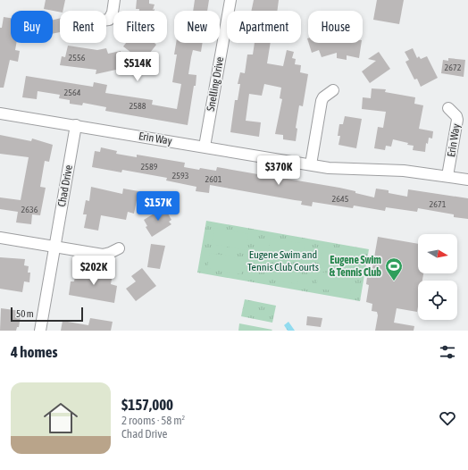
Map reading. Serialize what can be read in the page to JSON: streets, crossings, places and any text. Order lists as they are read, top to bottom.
{
  "streets": {
    "street": ["Snelling Drive", "Erin Way", "Chad Drive"]
  },
  "crossings": [
    ["Snelling Drive", "Erin Way"],
    ["Erin Way", "Chad Drive"]
  ],
  "parks": ["Eugene Swim and Tennis Club Courts"],
  "places": {
    "sports": ["Eugene Swim & Tennis Club"]
  },
  "house_numbers": [
    "2556",
    "2672",
    "2564",
    "2588",
    "2589",
    "2593",
    "2601",
    "2645",
    "2671",
    "2636"
  ],
  "scale_bar": "50 m",
  "north": "right",
  "page": {
    "chip": [
      "Buy",
      "Rent",
      "Filters",
      "New",
      "Apartment",
      "House"
    ],
    "price": [
      "$514K",
      "$370K",
      "$157K",
      "$202K"
    ],
    "scale": "50 m",
    "heading": "4 homes",
    "list": [
      {
        "name": "$157,000",
        "note": "2 rooms · 58 m² · Chad Drive"
      }
    ]
  }
}
